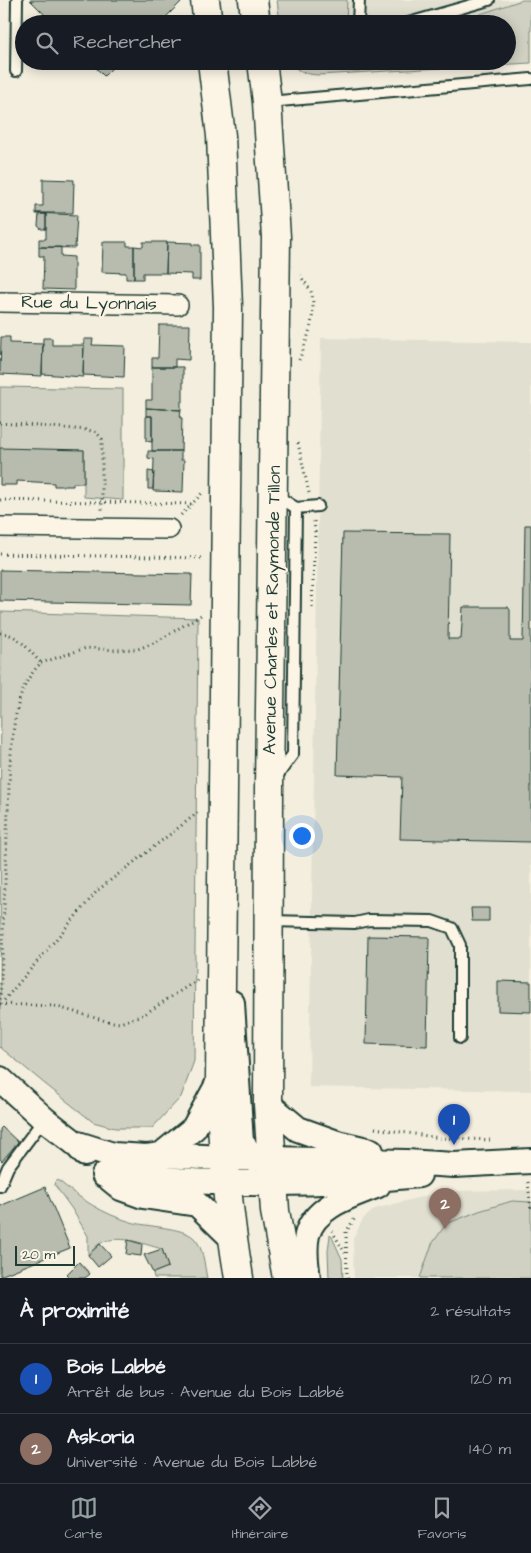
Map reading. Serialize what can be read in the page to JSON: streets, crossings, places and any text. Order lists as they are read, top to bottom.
{
  "streets": {
    "main road": ["Avenue Charles et Raymonde Tillon"],
    "street": ["Rue du Lyonnais"]
  },
  "scale_bar": "20 m",
  "page": {
    "search": "Rechercher",
    "pins": ["1", "2"],
    "scale": "20 m",
    "heading": ["À proximité", "2 résultats"],
    "list": [
      {
        "mark": "1",
        "name": "Bois Labbé",
        "note": "Arrêt de bus · Avenue du Bois Labbé",
        "value": "120 m"
      },
      {
        "mark": "2",
        "name": "Askoria",
        "note": "Université · Avenue du Bois Labbé",
        "value": "140 m"
      }
    ],
    "nav": ["Carte", "Itinéraire", "Favoris"]
  }
}
